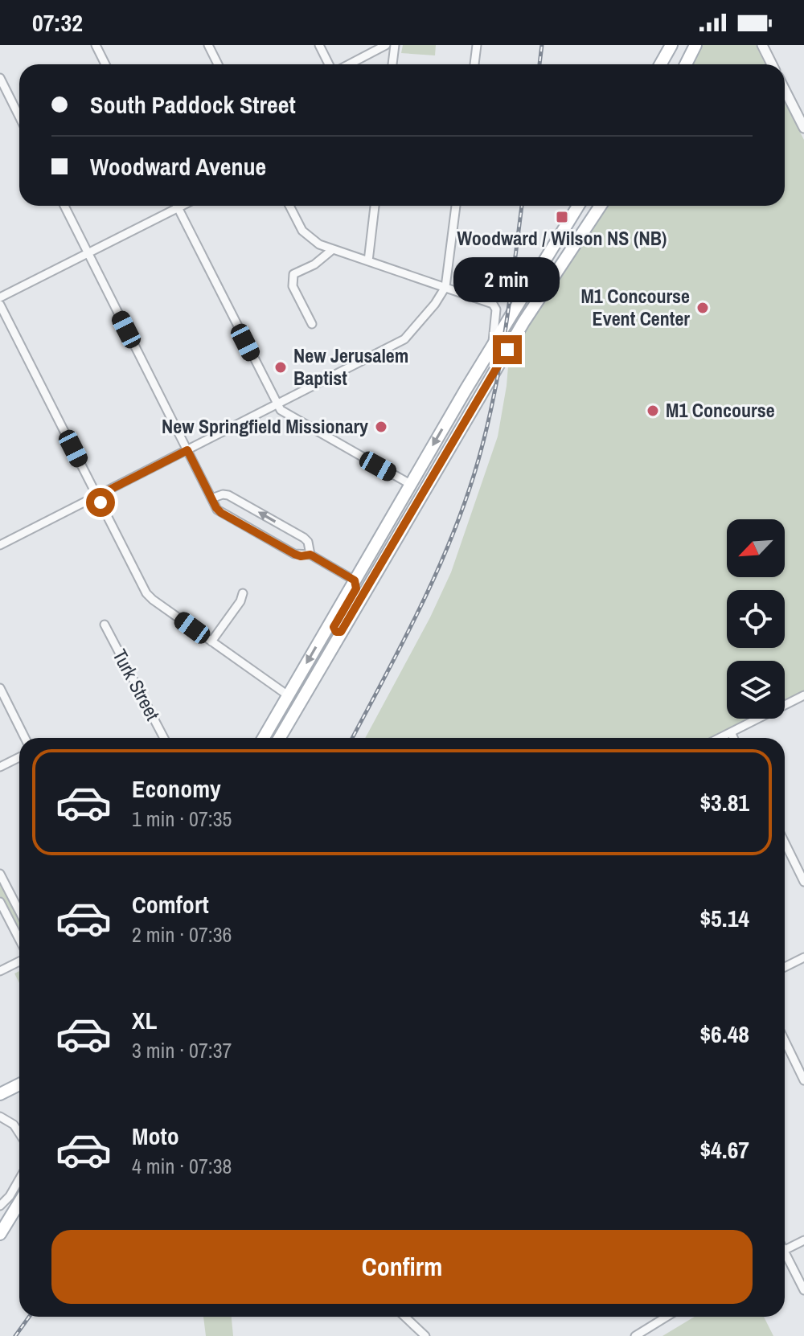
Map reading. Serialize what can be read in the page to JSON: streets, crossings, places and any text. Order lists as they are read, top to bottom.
{
  "streets": {
    "street": ["Turk Street"]
  },
  "places": {
    "transit": ["Woodward / Wilson NS (NB)"],
    "other": [
      "M1 Concourse Event Center",
      "New Jerusalem Baptist",
      "M1 Concourse",
      "New Springfield Missionary"
    ]
  },
  "north": "bottom left",
  "page": {
    "status": "07:32",
    "banner": ["South Paddock Street", "Woodward Avenue"],
    "bubble": "2 min",
    "list": [
      {
        "name": "Economy",
        "note": "1 min · 07:35",
        "value": "$3.81"
      },
      {
        "name": "Comfort",
        "note": "2 min · 07:36",
        "value": "$5.14"
      },
      {
        "name": "XL",
        "note": "3 min · 07:37",
        "value": "$6.48"
      },
      {
        "name": "Moto",
        "note": "4 min · 07:38",
        "value": "$4.67"
      }
    ],
    "buttons": "Confirm"
  }
}
